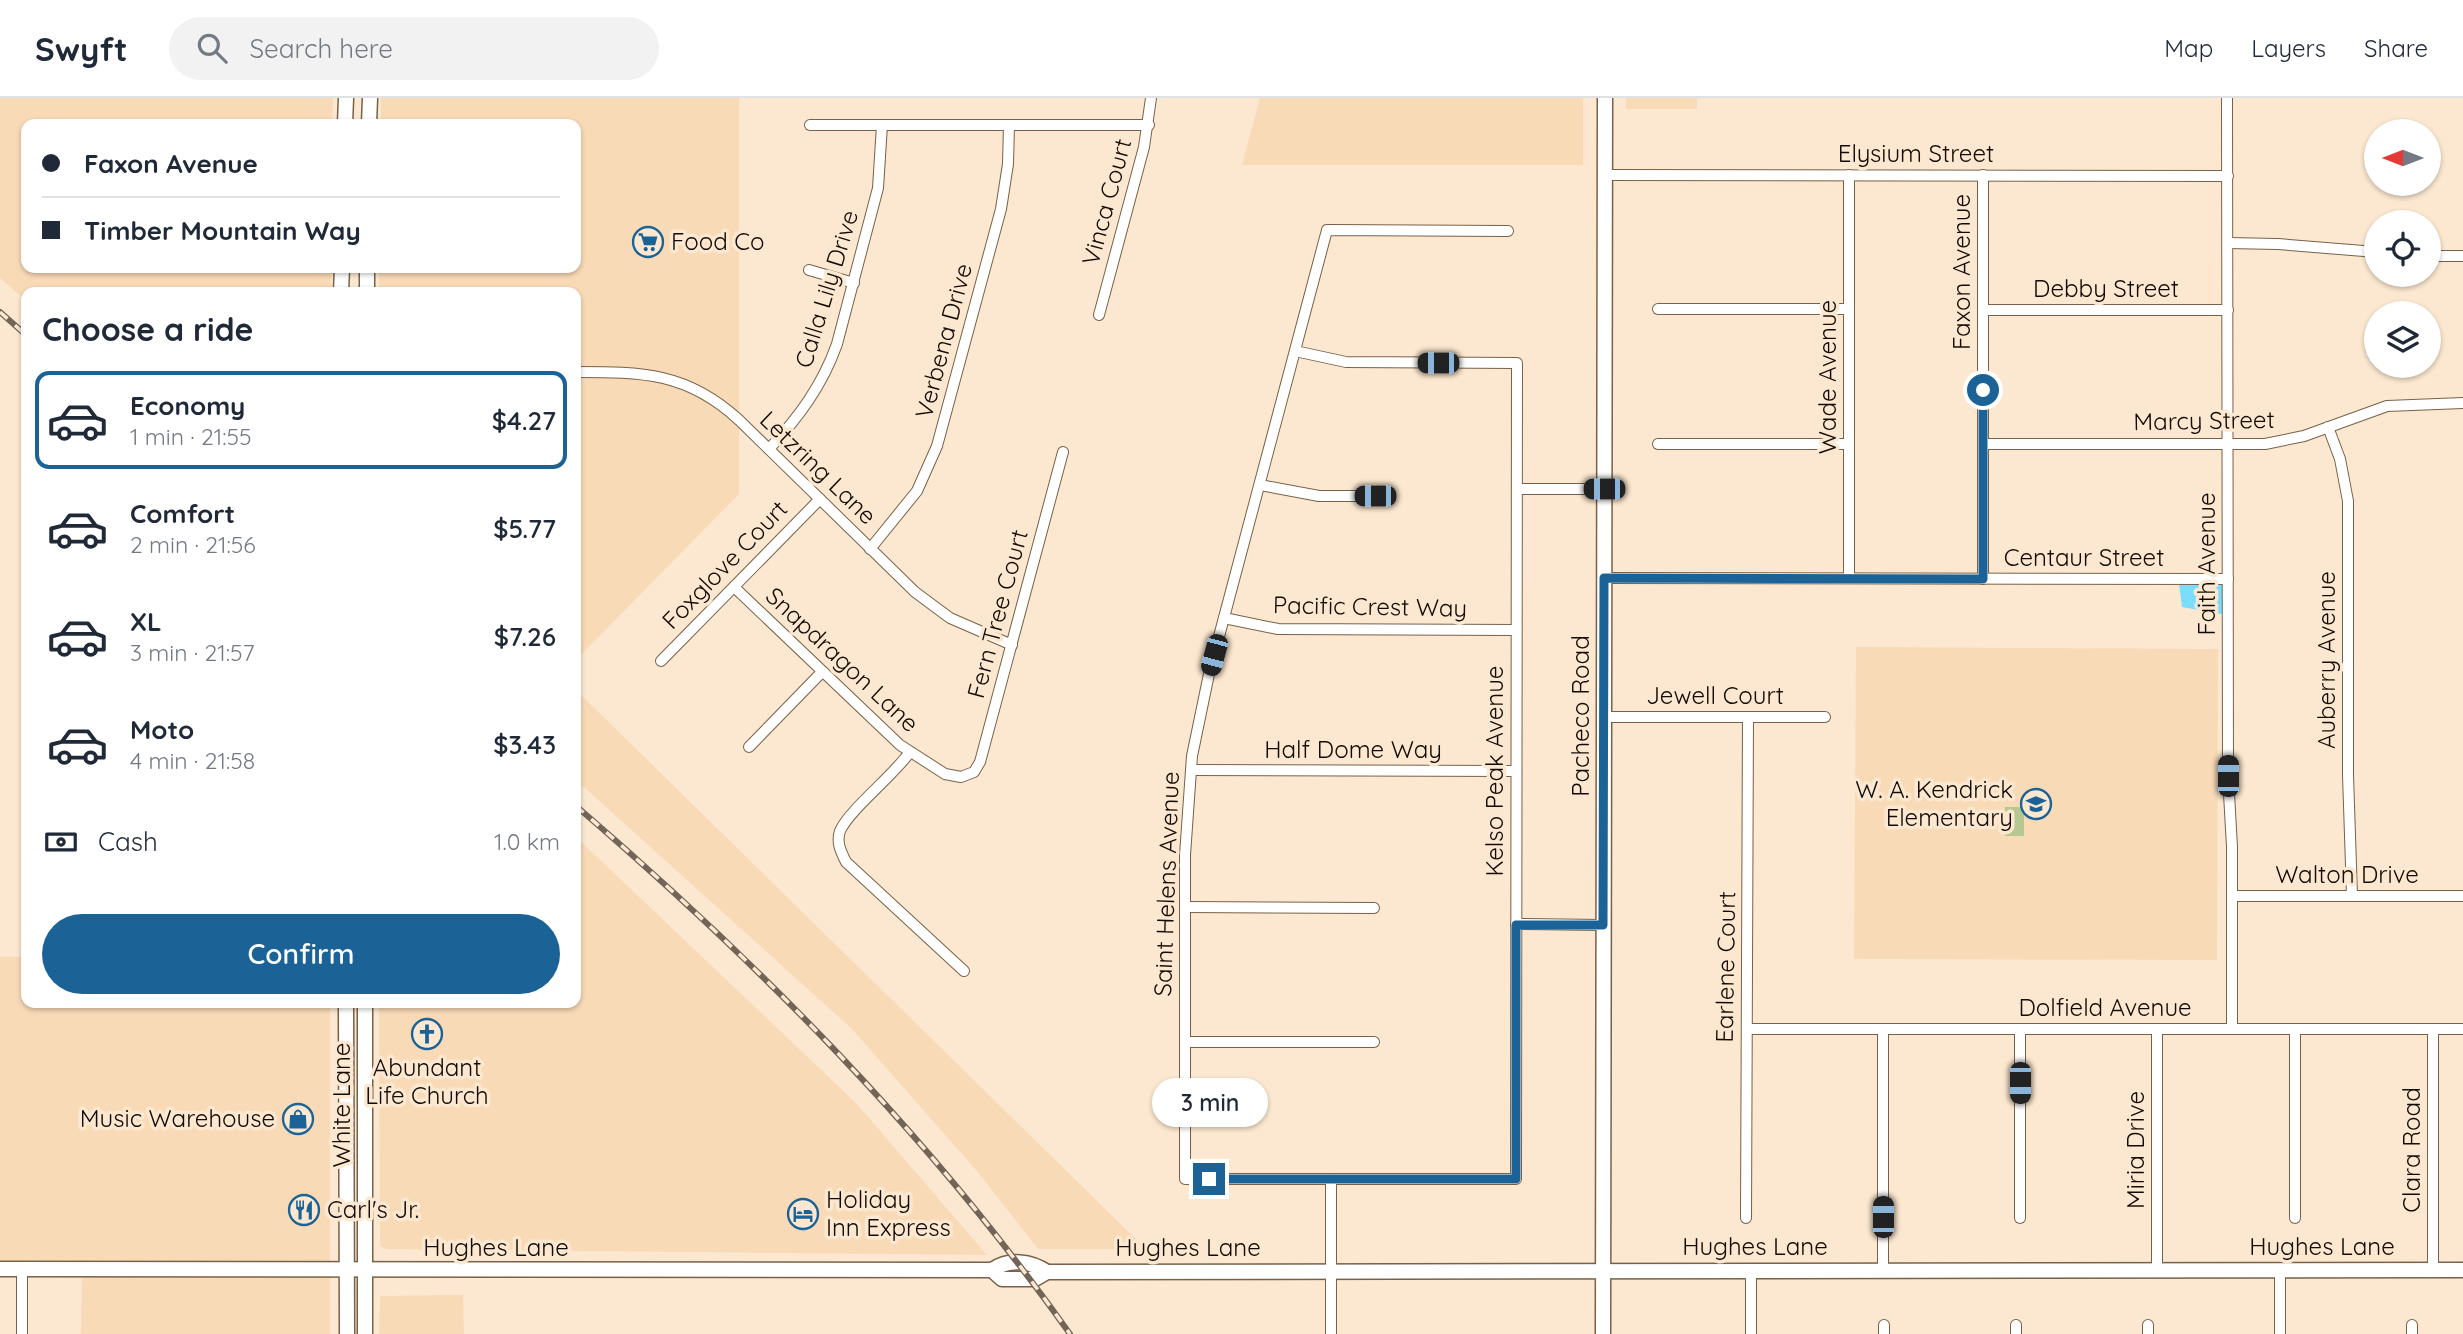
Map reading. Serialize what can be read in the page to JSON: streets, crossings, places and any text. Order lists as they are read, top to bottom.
{
  "streets": {
    "street": [
      "Elysium Street",
      "Vinca Court",
      "Faxon Avenue",
      "Calla Lily Drive",
      "Debby Street",
      "Verbena Drive",
      "Wade Avenue",
      "Marcy Street",
      "Letzring Lane",
      "Centaur Street",
      "Faith Avenue",
      "Foxglove Court",
      "Pacific Crest Way",
      "Fern Tree Court",
      "Snapdragon Lane",
      "Auberry Avenue",
      "Jewell Court",
      "Pacheco Road",
      "Half Dome Way",
      "Kelso Peak Avenue",
      "Walton Drive",
      "Saint Helens Avenue",
      "Earlene Court",
      "Dolfield Avenue",
      "White Lane",
      "Miria Drive",
      "Clara Road",
      "Hughes Lane"
    ]
  },
  "crossings": [
    ["Elysium Street", "Faxon Avenue"],
    ["Elysium Street", "Wade Avenue"],
    ["Elysium Street", "Faith Avenue"],
    ["Elysium Street", "Pacheco Road"],
    ["Faxon Avenue", "Debby Street"],
    ["Faxon Avenue", "Marcy Street"],
    ["Faxon Avenue", "Centaur Street"],
    ["Calla Lily Drive", "Letzring Lane"],
    ["Debby Street", "Faith Avenue"],
    ["Verbena Drive", "Letzring Lane"],
    ["Wade Avenue", "Centaur Street"],
    ["Marcy Street", "Faith Avenue"],
    ["Marcy Street", "Auberry Avenue"],
    ["Letzring Lane", "Foxglove Court"],
    ["Letzring Lane", "Fern Tree Court"],
    ["Centaur Street", "Faith Avenue"],
    ["Centaur Street", "Pacheco Road"],
    ["Faith Avenue", "Walton Drive"],
    ["Faith Avenue", "Dolfield Avenue"],
    ["Foxglove Court", "Snapdragon Lane"],
    ["Pacific Crest Way", "Kelso Peak Avenue"],
    ["Pacific Crest Way", "Saint Helens Avenue"],
    ["Fern Tree Court", "Snapdragon Lane"],
    ["Auberry Avenue", "Walton Drive"],
    ["Jewell Court", "Pacheco Road"],
    ["Jewell Court", "Earlene Court"],
    ["Pacheco Road", "Hughes Lane"],
    ["Half Dome Way", "Kelso Peak Avenue"],
    ["Half Dome Way", "Saint Helens Avenue"],
    ["Kelso Peak Avenue", "Saint Helens Avenue"],
    ["Earlene Court", "Dolfield Avenue"],
    ["Dolfield Avenue", "Miria Drive"],
    ["Dolfield Avenue", "Clara Road"],
    ["White Lane", "Hughes Lane"],
    ["Miria Drive", "Hughes Lane"],
    ["Clara Road", "Hughes Lane"]
  ],
  "places": {
    "supermarket": ["Food Co"],
    "school or university": ["W. A. Kendrick Elementary"],
    "church": ["Abundant Life Church"],
    "shop": ["Music Warehouse"],
    "restaurant": ["Carl's Jr."],
    "hotel": ["Holiday Inn Express"]
  },
  "north": "left",
  "page": {
    "header": "Swyft",
    "search": "Search here",
    "nav": ["Map", "Layers", "Share"],
    "banner": ["Faxon Avenue", "Timber Mountain Way"],
    "heading": "Choose a ride",
    "list": [
      {
        "name": "Economy",
        "note": "1 min · 21:55",
        "value": "$4.27"
      },
      {
        "name": "Comfort",
        "note": "2 min · 21:56",
        "value": "$5.77"
      },
      {
        "name": "XL",
        "note": "3 min · 21:57",
        "value": "$7.26"
      },
      {
        "name": "Moto",
        "note": "4 min · 21:58",
        "value": "$3.43"
      }
    ],
    "pay": ["Cash", "1.0 km"],
    "buttons": "Confirm",
    "bubble": "3 min"
  }
}
